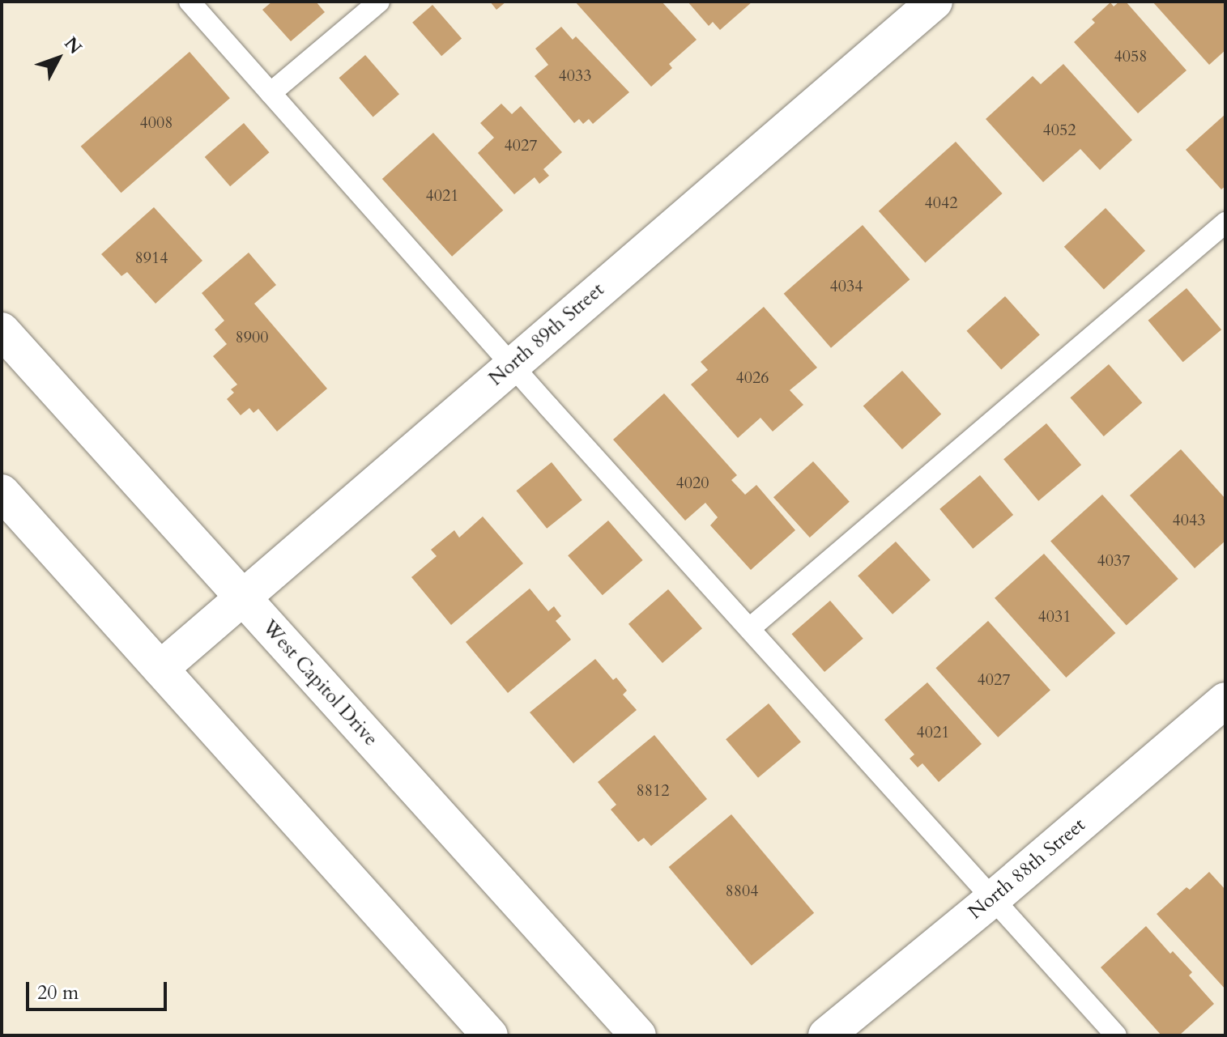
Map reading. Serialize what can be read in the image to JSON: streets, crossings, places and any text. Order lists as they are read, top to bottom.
{
  "streets": {
    "main road": ["North 89th Street", "West Capitol Drive", "North 88th Street"]
  },
  "crossings": [
    ["North 89th Street", "West Capitol Drive"]
  ],
  "house_numbers": [
    "4058",
    "4033",
    "4008",
    "4052",
    "4027",
    "4021",
    "4042",
    "8914",
    "4034",
    "8900",
    "4026",
    "4020",
    "4043",
    "4037",
    "4031",
    "4027",
    "4021",
    "8812",
    "8804"
  ],
  "scale_bar": "20 m",
  "north": "top right"
}
